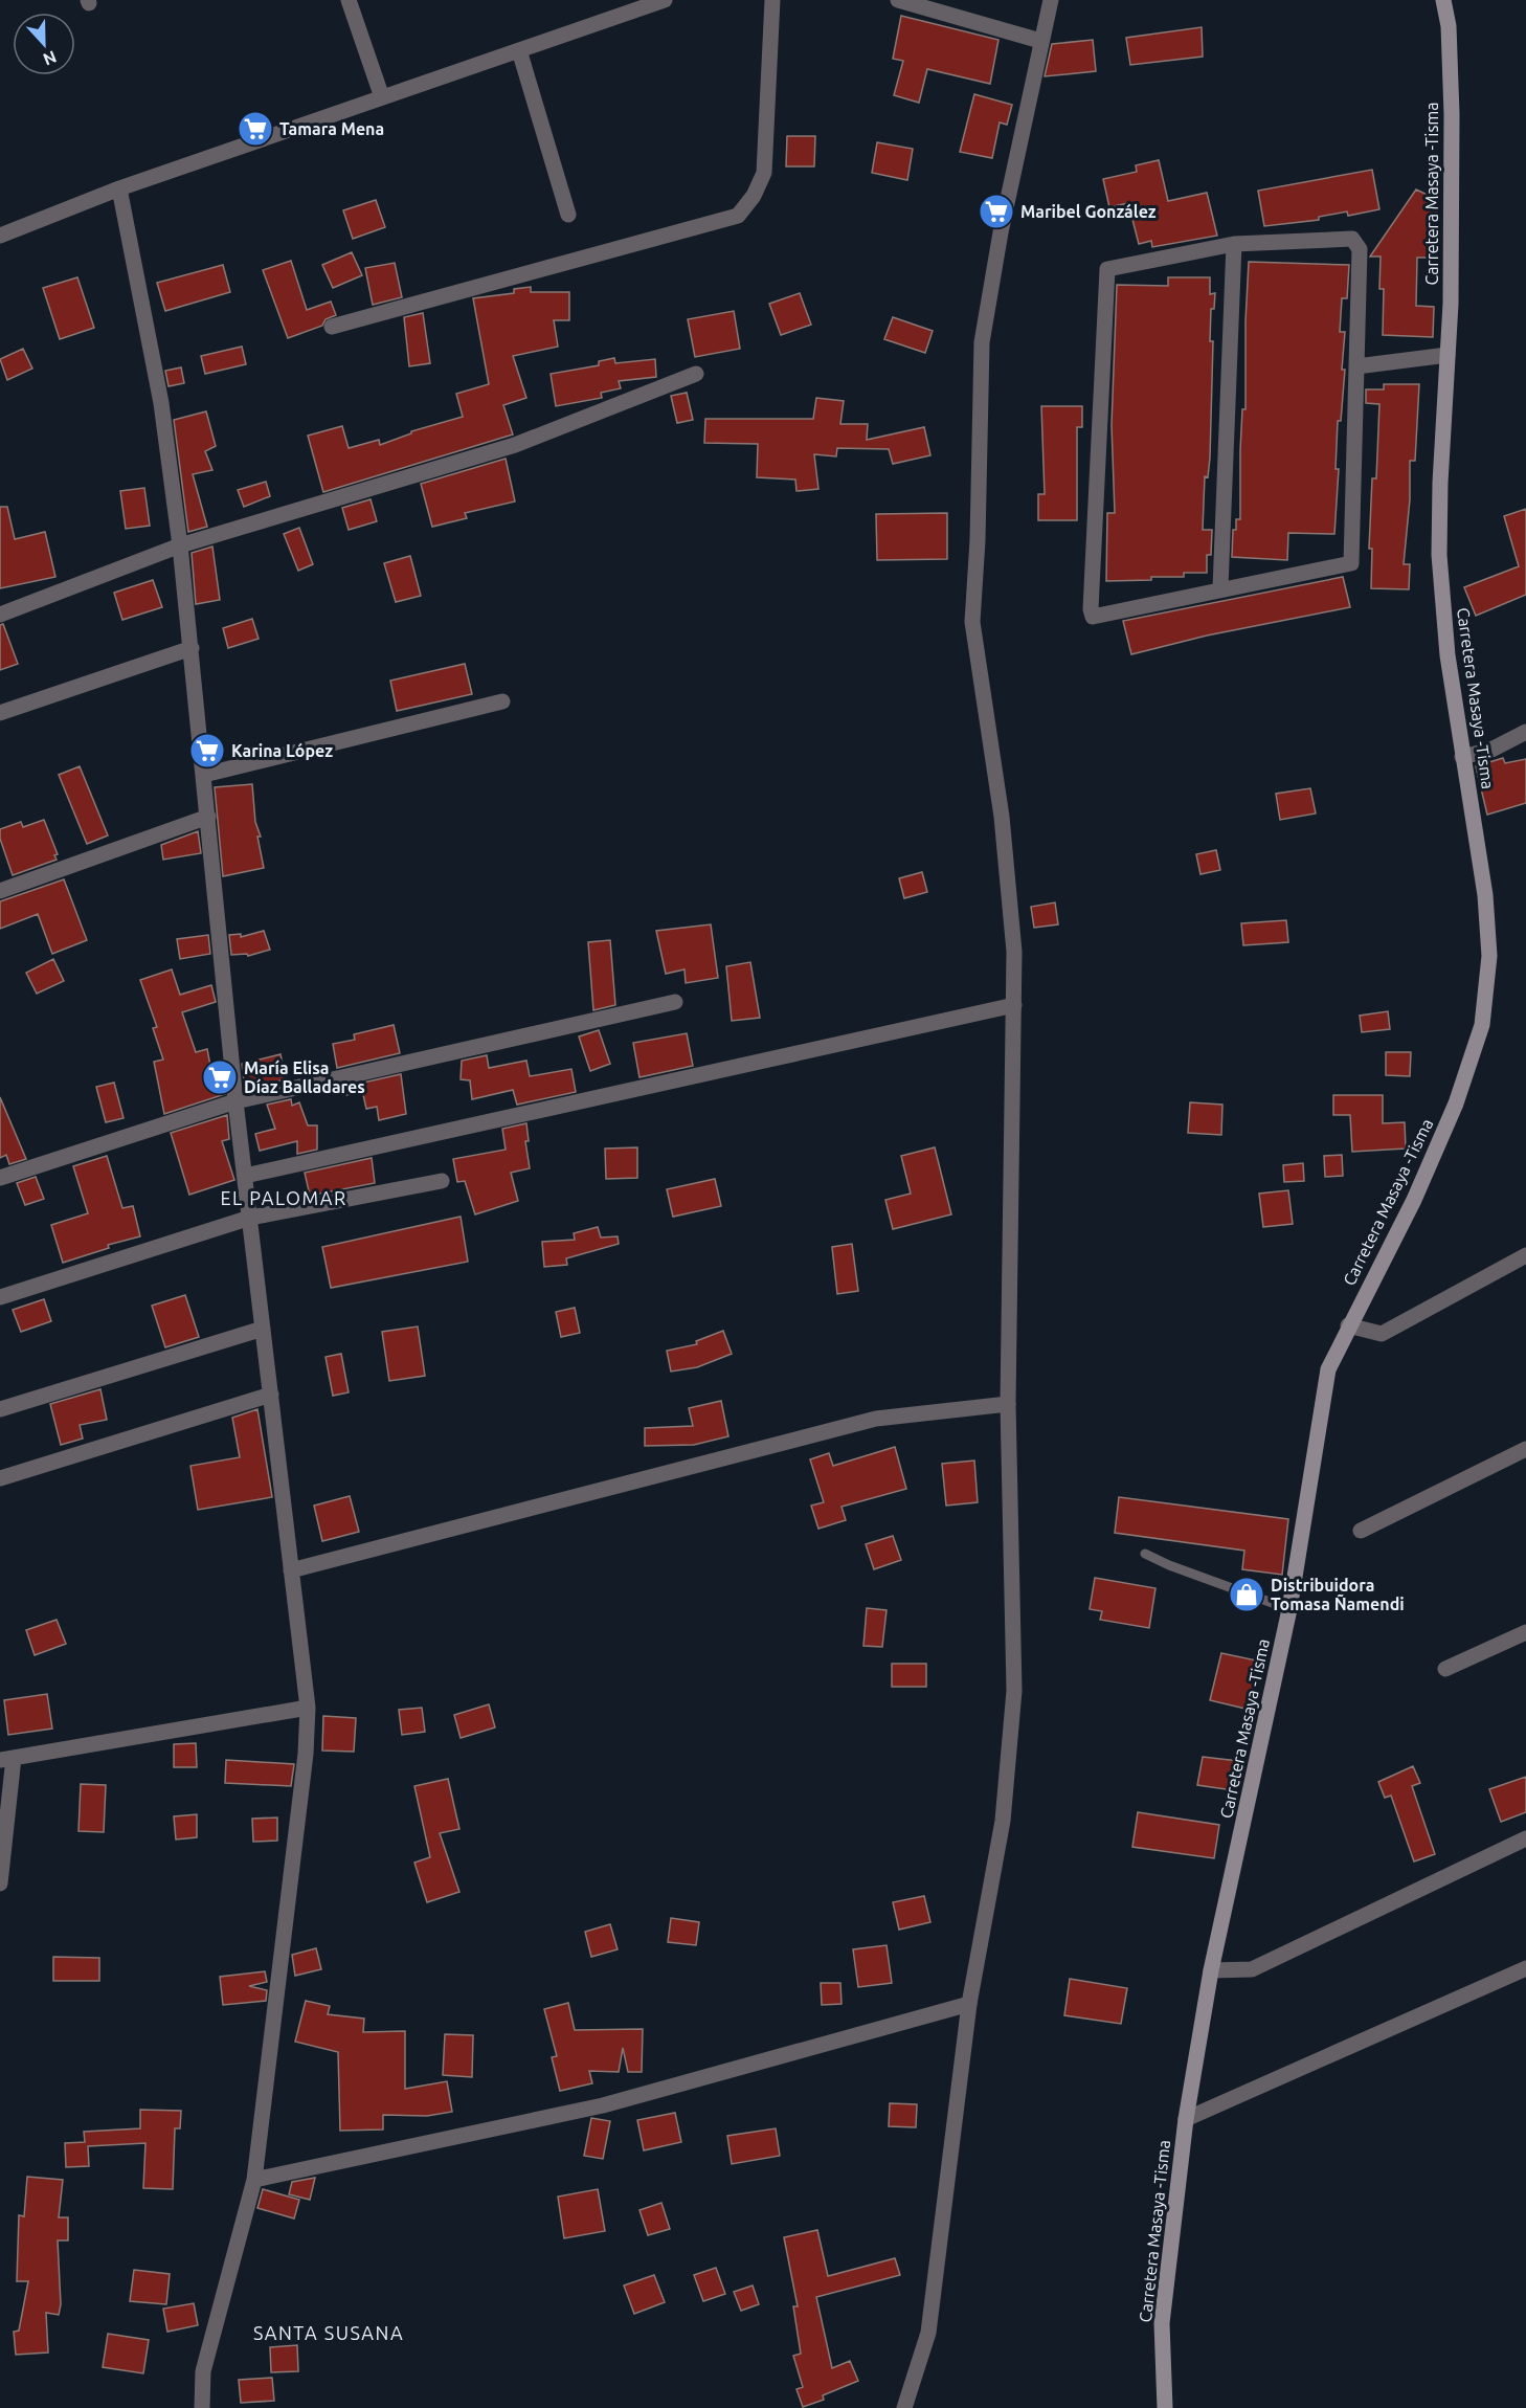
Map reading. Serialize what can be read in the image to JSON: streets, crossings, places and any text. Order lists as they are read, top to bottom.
{
  "streets": {
    "main road": ["Carretera Masaya -Tisma"]
  },
  "districts": ["EL PALOMAR", "SANTA SUSANA"],
  "places": {
    "supermarket": [
      "Tamara Mena",
      "Maribel González",
      "Karina López",
      "María Elisa Díaz Balladares"
    ],
    "shop": ["Distribuidora Tomasa Ñamendi"]
  },
  "north": "bottom"
}
